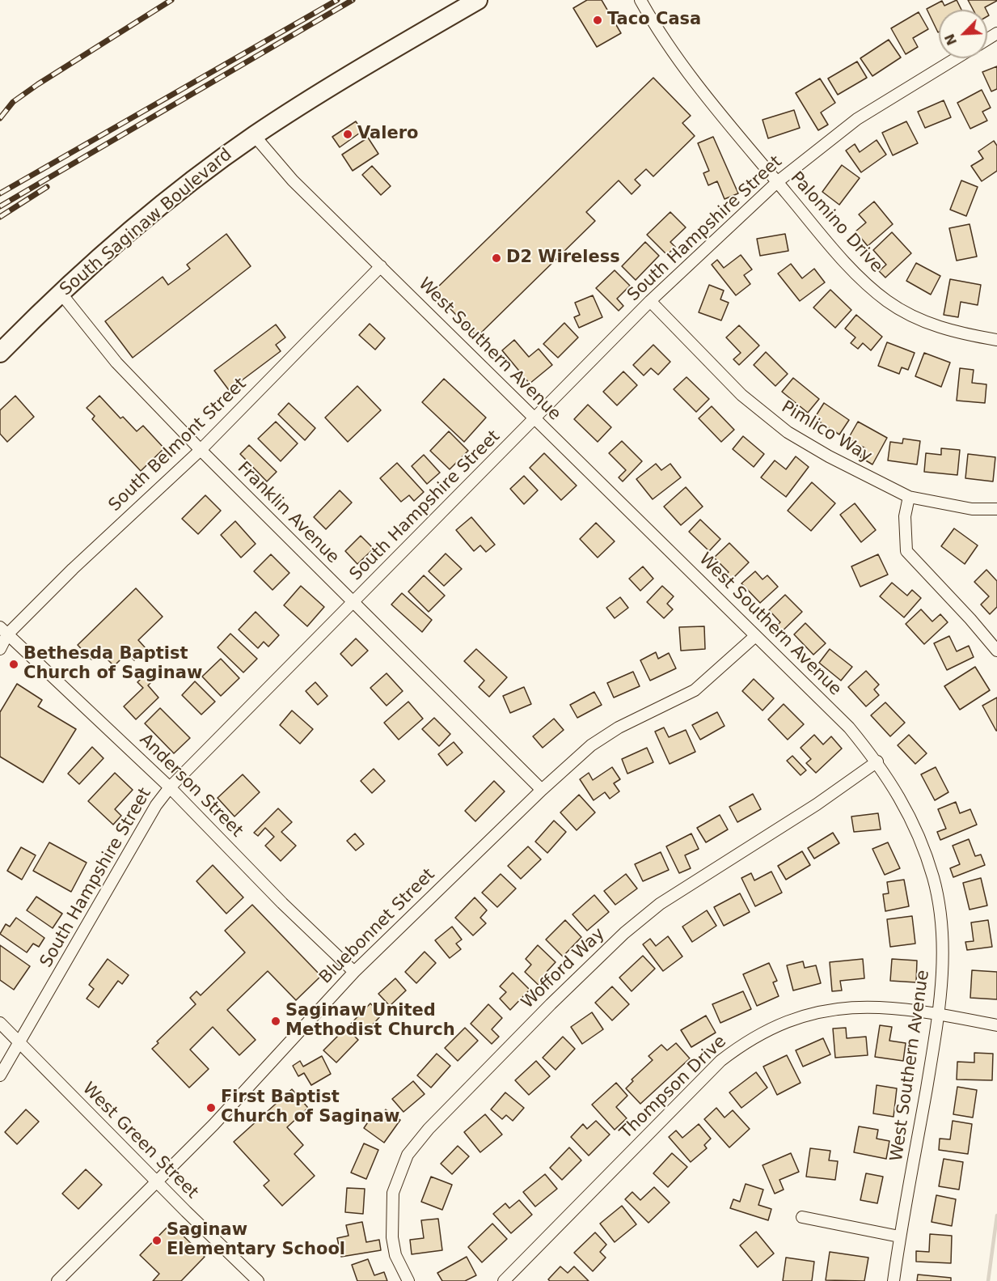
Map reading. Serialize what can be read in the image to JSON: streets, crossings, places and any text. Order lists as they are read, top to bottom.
{
  "streets": {
    "main road": ["South Saginaw Boulevard"],
    "street": [
      "Palomino Drive",
      "South Hampshire Street",
      "West Southern Avenue",
      "Pimlico Way",
      "South Belmont Street",
      "Franklin Avenue",
      "Anderson Street",
      "Bluebonnet Street",
      "Wofford Way",
      "Thompson Drive",
      "West Green Street"
    ]
  },
  "crossings": [
    ["South Saginaw Boulevard", "West Southern Avenue"],
    ["South Saginaw Boulevard", "Franklin Avenue"],
    ["Palomino Drive", "South Hampshire Street"],
    ["South Hampshire Street", "West Southern Avenue"],
    ["South Hampshire Street", "Pimlico Way"],
    ["South Hampshire Street", "Franklin Avenue"],
    ["South Hampshire Street", "Anderson Street"],
    ["South Hampshire Street", "West Green Street"],
    ["West Southern Avenue", "South Belmont Street"],
    ["West Southern Avenue", "Bluebonnet Street"],
    ["West Southern Avenue", "Wofford Way"],
    ["West Southern Avenue", "Thompson Drive"],
    ["South Belmont Street", "Franklin Avenue"],
    ["South Belmont Street", "Anderson Street"],
    ["Franklin Avenue", "Bluebonnet Street"],
    ["Anderson Street", "Bluebonnet Street"],
    ["Bluebonnet Street", "West Green Street"]
  ],
  "places": [
    "Taco Casa",
    "Valero",
    "D2 Wireless",
    "Bethesda Baptist Church of Saginaw",
    "Saginaw United Methodist Church",
    "First Baptist Church of Saginaw",
    "Saginaw Elementary School"
  ],
  "north": "bottom left"
}
